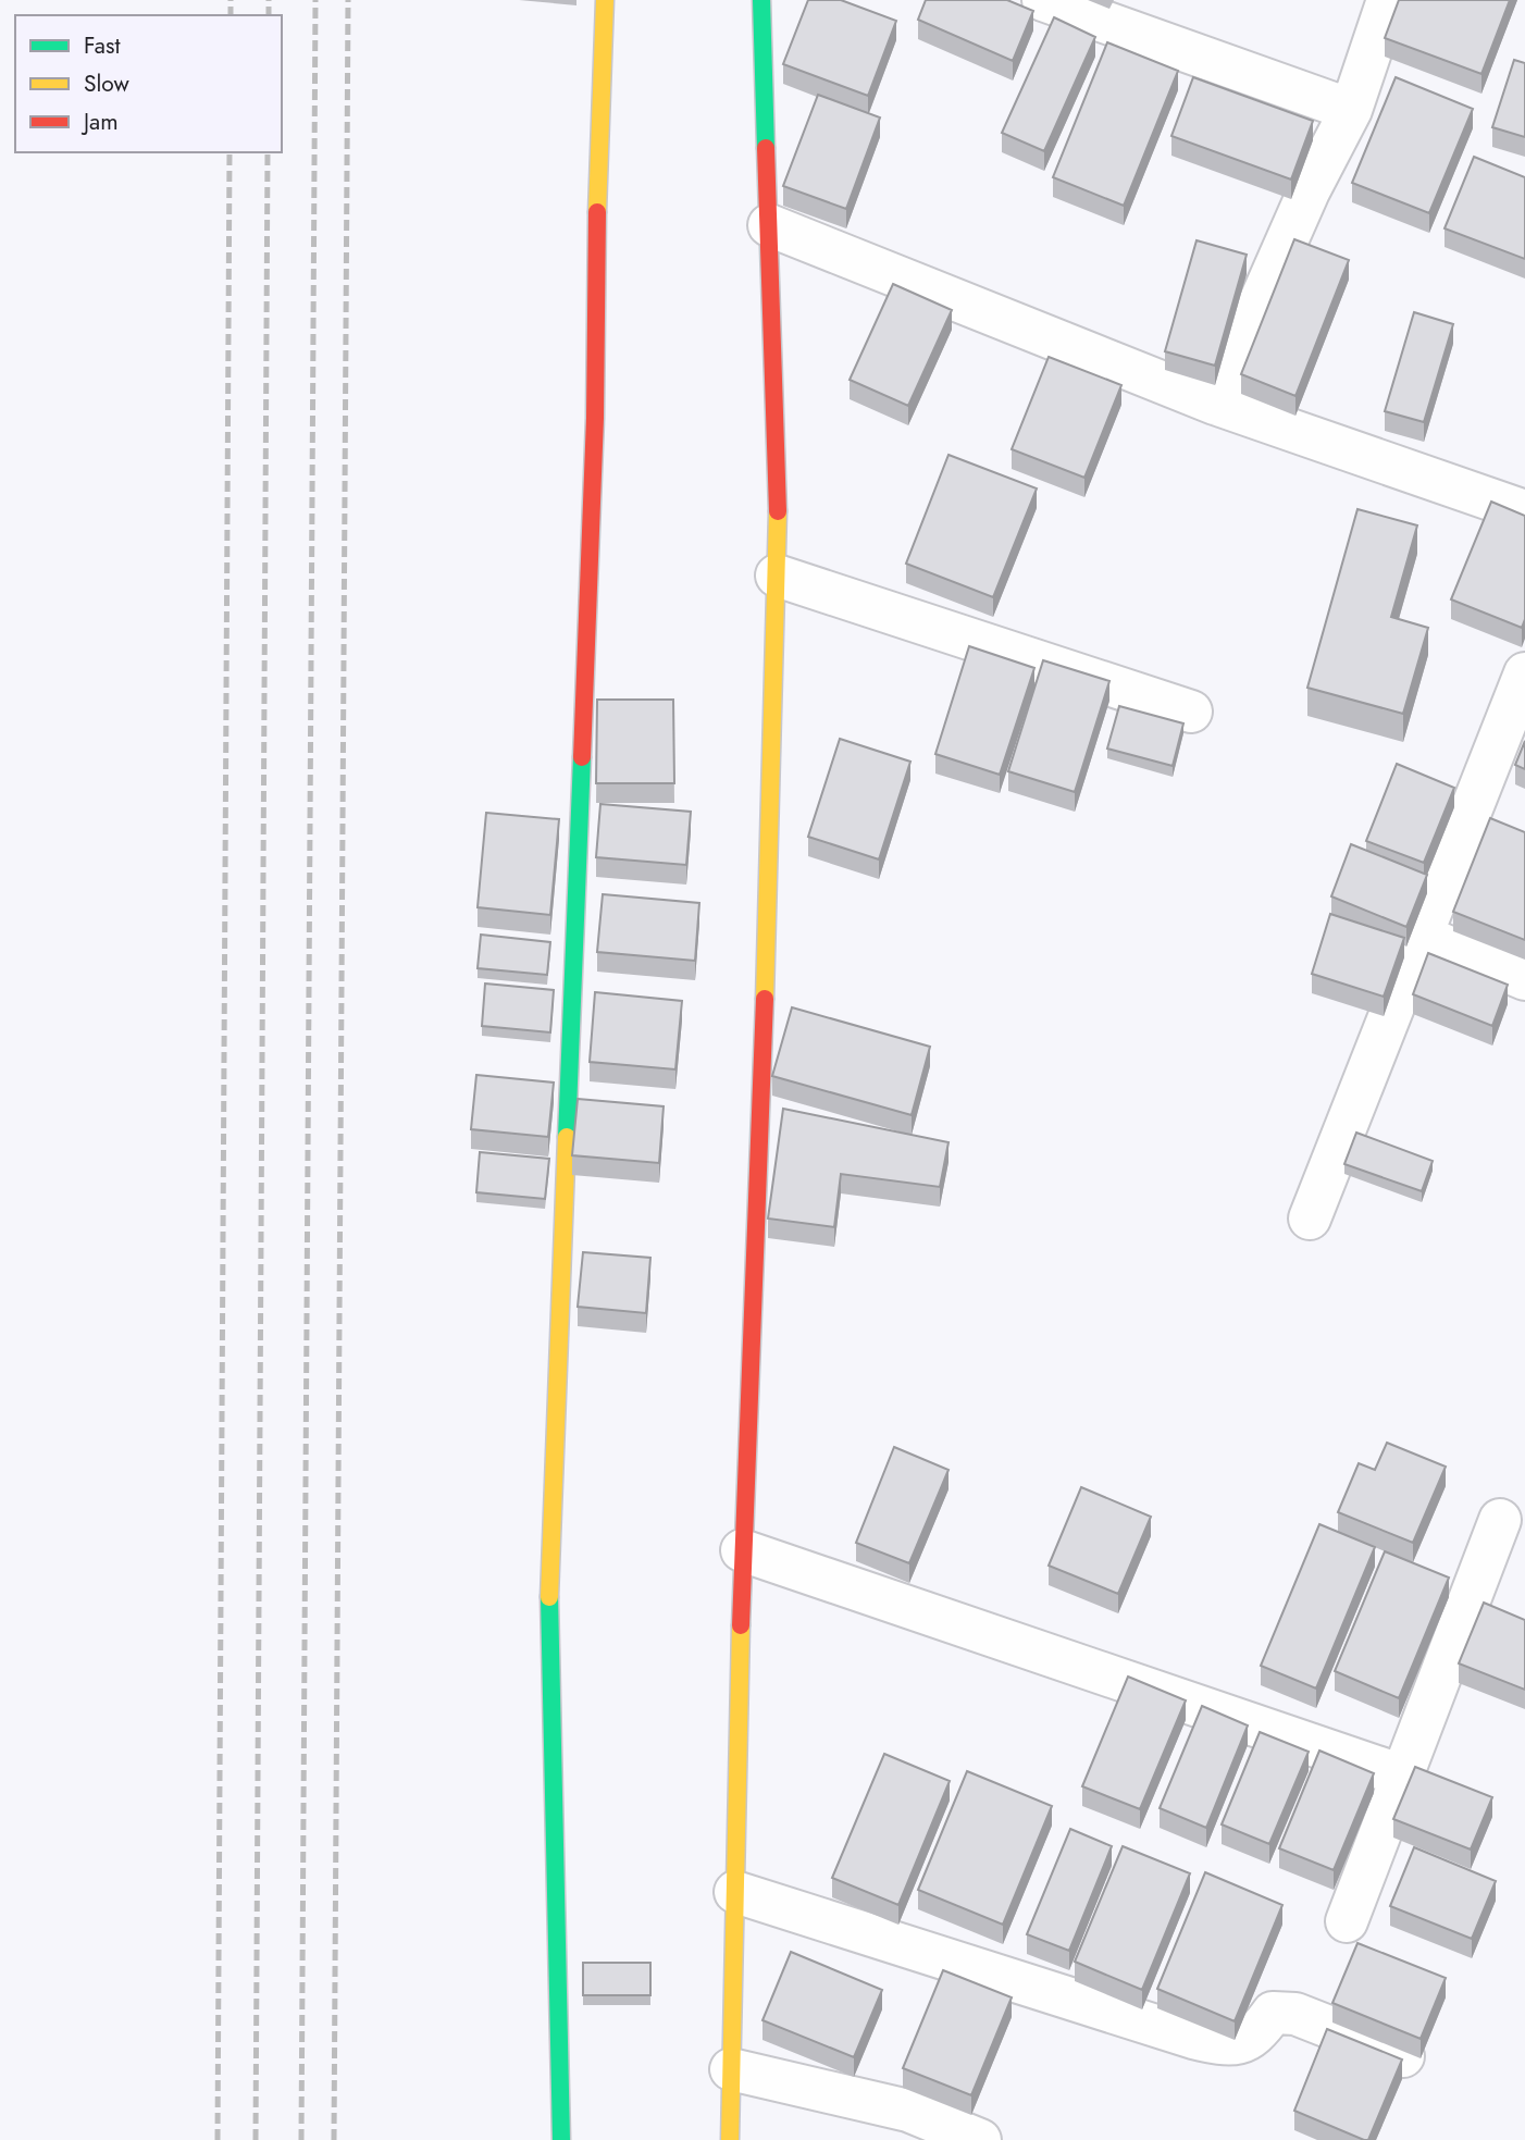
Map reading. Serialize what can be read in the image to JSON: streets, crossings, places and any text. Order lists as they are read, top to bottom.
{
  "legend": ["Fast", "Slow", "Jam"]
}
